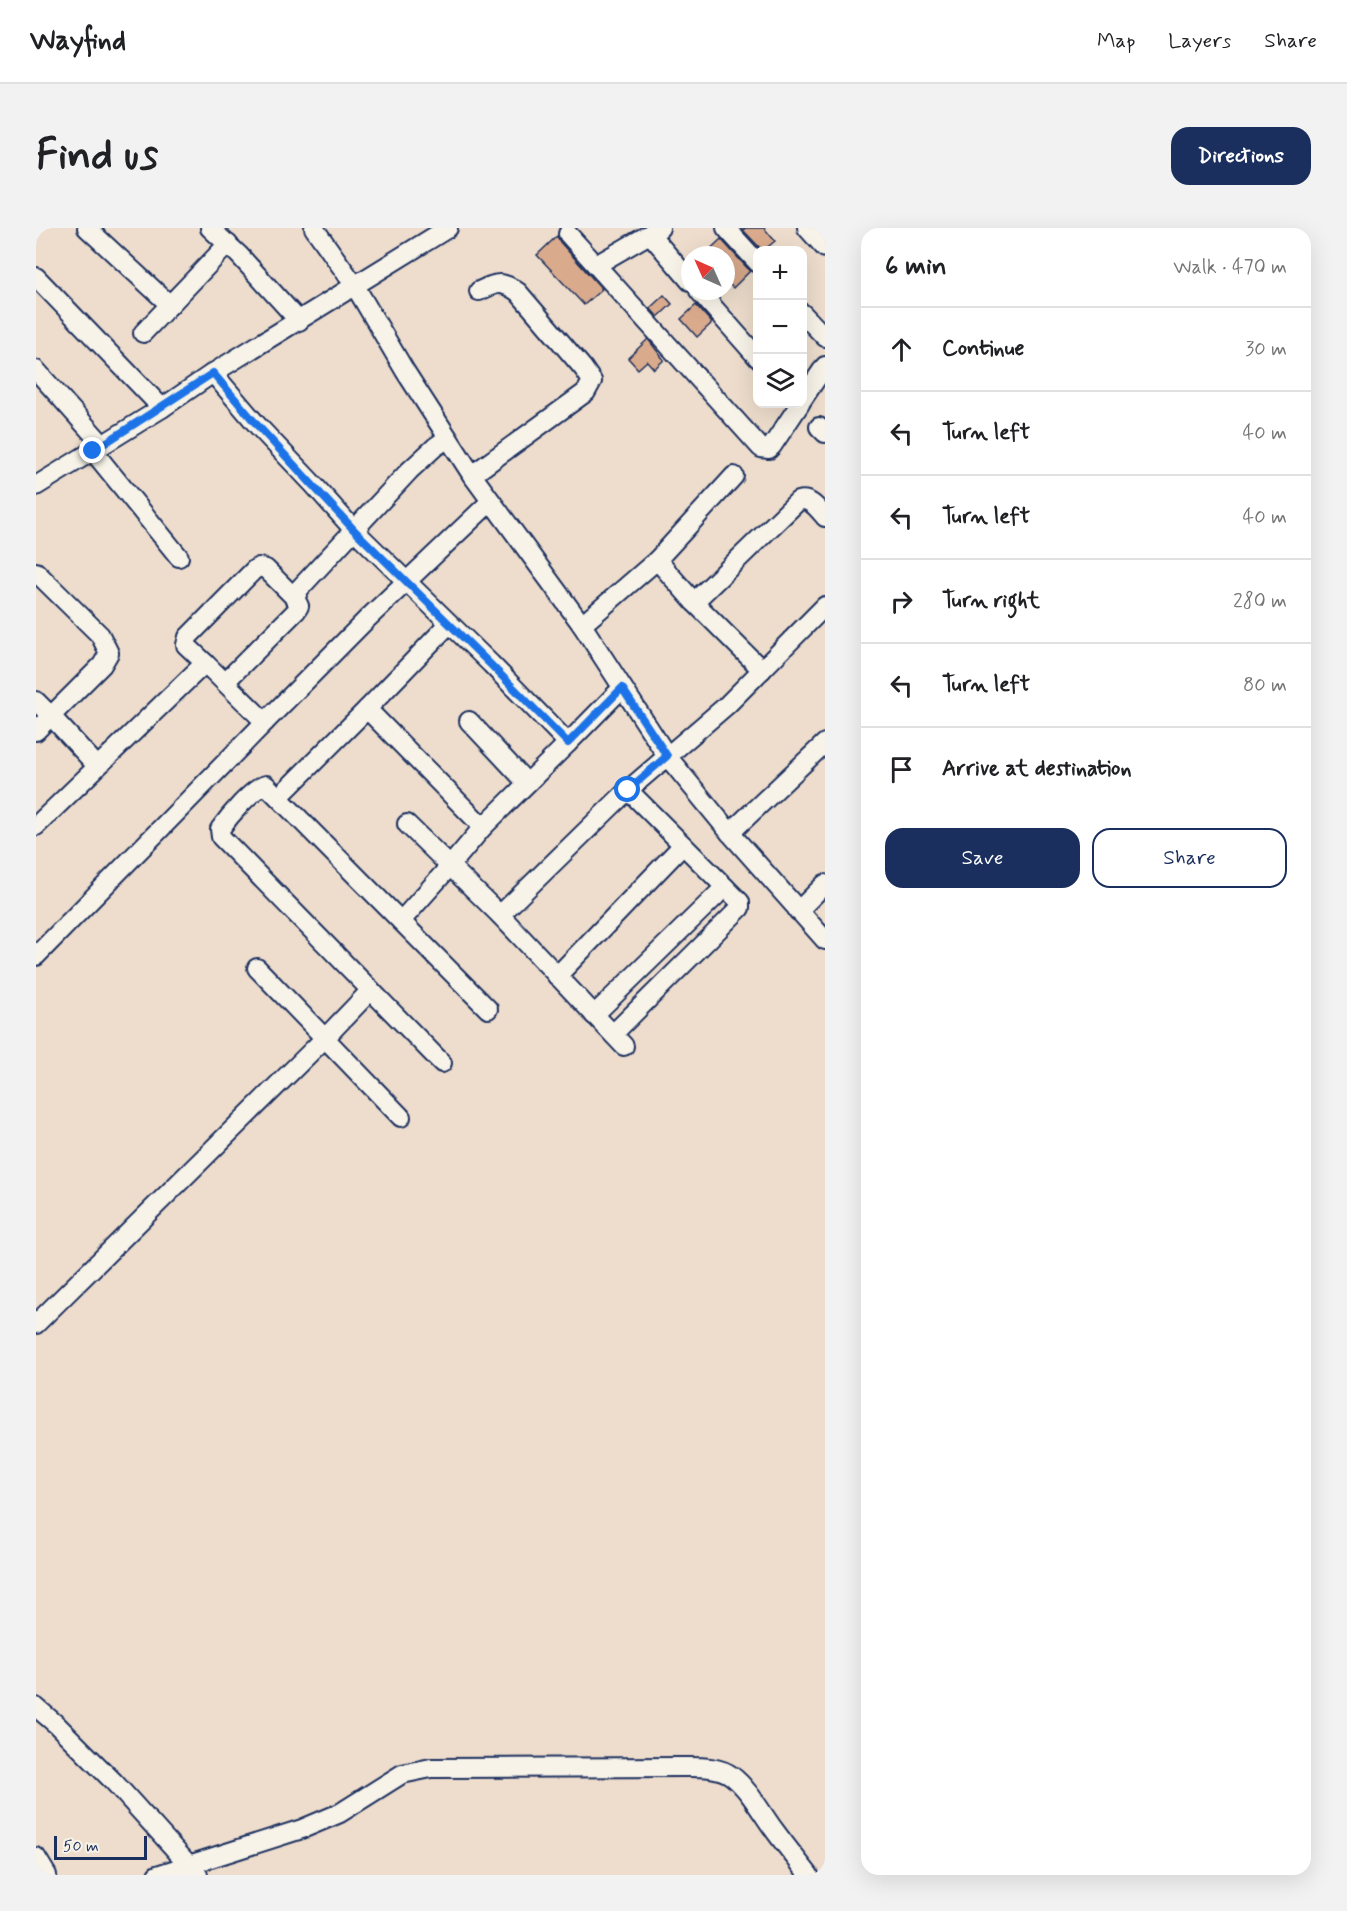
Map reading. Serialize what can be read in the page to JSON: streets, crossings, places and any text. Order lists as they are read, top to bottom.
{
  "scale_bar": "50 m",
  "north": "top left",
  "page": {
    "header": "Wayfind",
    "nav": ["Map", "Layers", "Share"],
    "buttons": [
      "Directions",
      ["Save", "Share"]
    ],
    "title": "Find us",
    "heading": ["6 min", "Walk · 470 m"],
    "map_buttons": ["+", "−"],
    "list": [
      ["Continue", "30 m"],
      ["Turn left", "40 m"],
      ["Turn left", "40 m"],
      ["Turn right", "280 m"],
      ["Turn left", "80 m"],
      "Arrive at destination"
    ],
    "scale": "50 m"
  }
}
